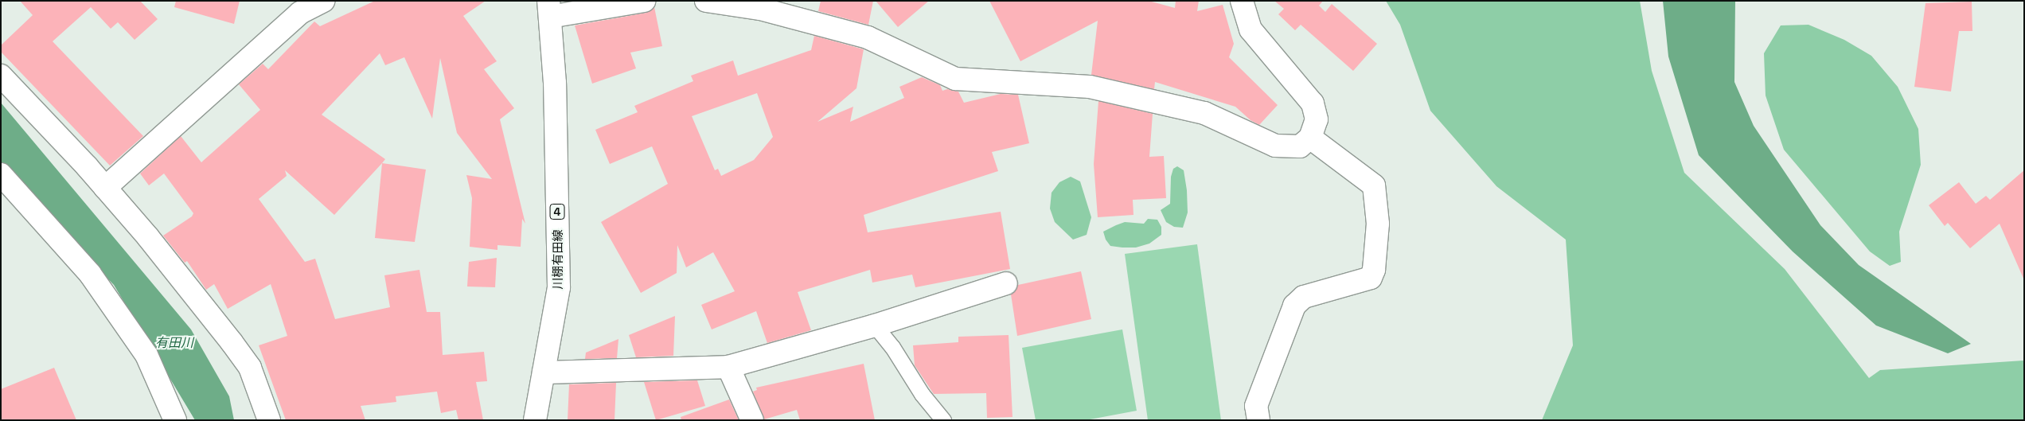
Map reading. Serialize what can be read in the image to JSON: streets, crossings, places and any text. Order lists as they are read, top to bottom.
{
  "streets": {
    "street": ["4", "川棚有田線"]
  },
  "water": ["有田川"]
}
